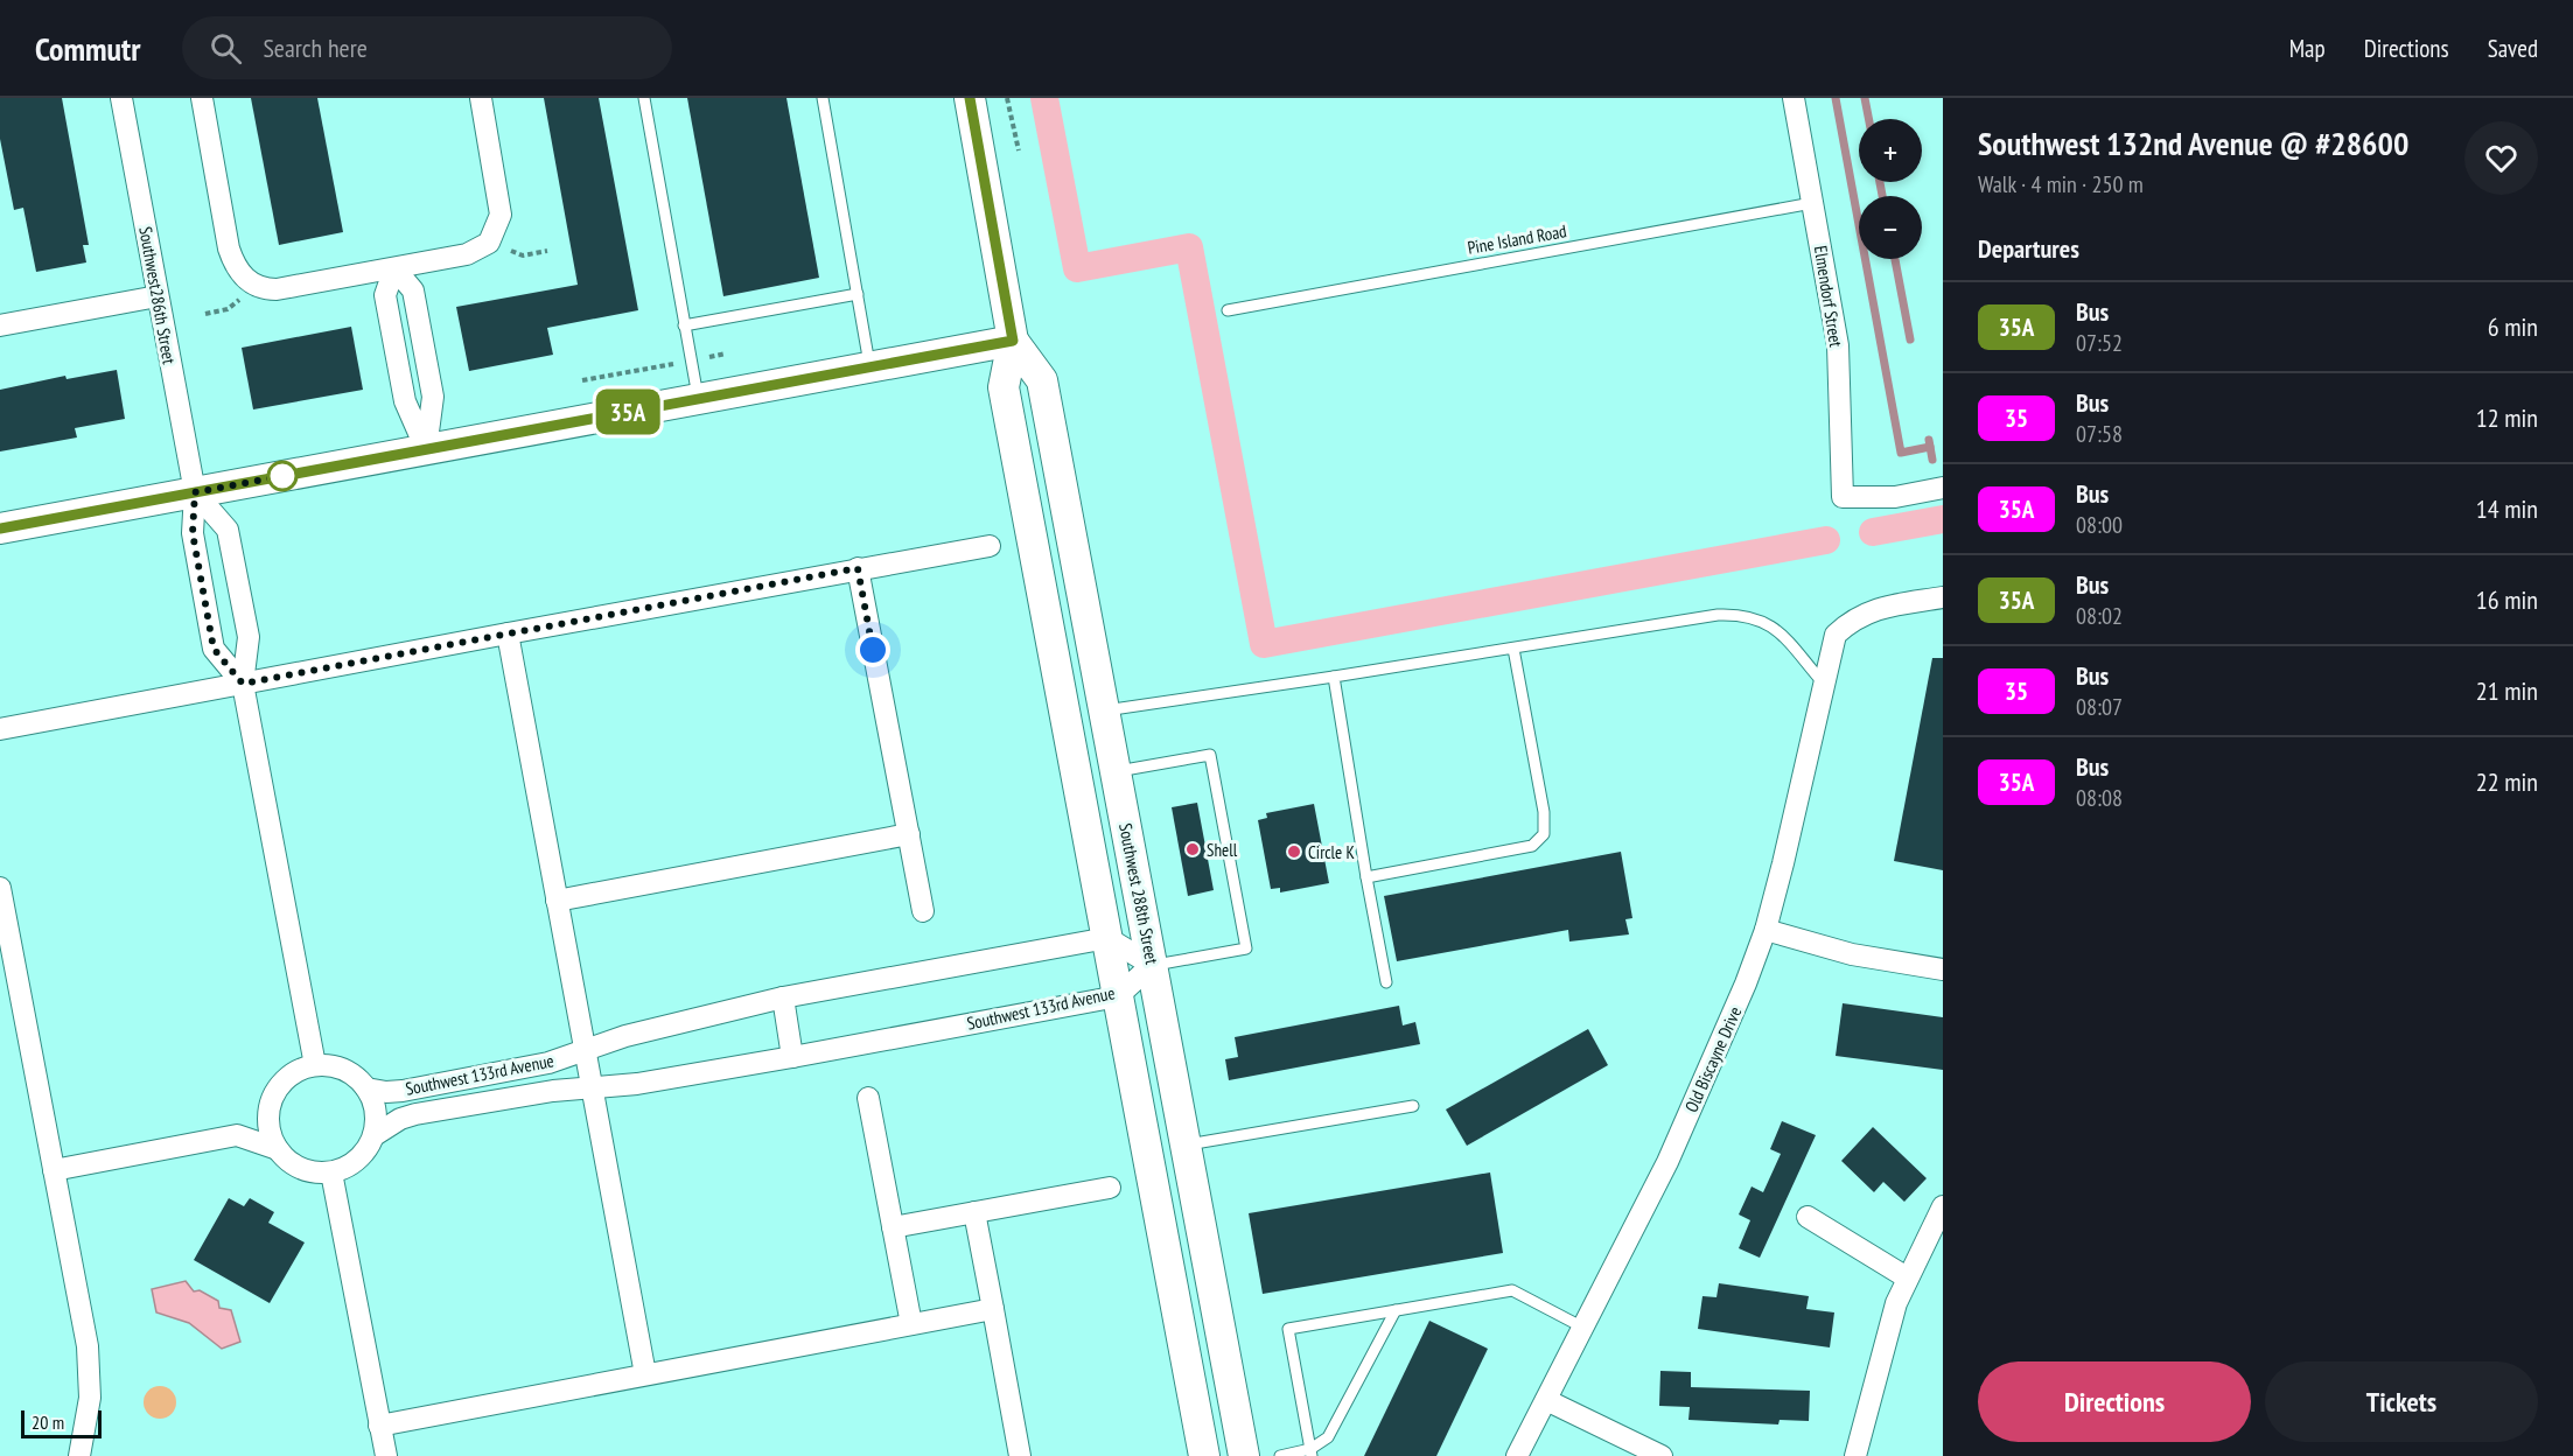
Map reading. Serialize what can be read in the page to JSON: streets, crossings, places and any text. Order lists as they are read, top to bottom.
{
  "streets": {
    "main road": ["Southwest 288th Street"],
    "street": [
      "Southwest286th Street",
      "Elmendorf Street",
      "Southwest 133rd Avenue",
      "Old Biscayne Drive"
    ],
    "lane": ["Pine Island Road"]
  },
  "crossings": [
    ["Pine Island Road", "Elmendorf Street"],
    ["Southwest 288th Street", "Southwest 133rd Avenue"]
  ],
  "places": ["Shell", "Circle K"],
  "lines": ["bus line 35A"],
  "scale_bar": "20 m",
  "page": {
    "header": "Commutr",
    "search": "Search here",
    "nav": ["Map", "Directions", "Saved"],
    "on_map": "35A",
    "heading": [
      ["Southwest 132nd Avenue @ #28600", "Walk · 4 min · 250 m"],
      "Departures"
    ],
    "map_buttons": ["+", "−"],
    "list": [
      {
        "mark": "35A",
        "name": "Bus",
        "note": "07:52",
        "value": "6 min"
      },
      {
        "mark": "35",
        "name": "Bus",
        "note": "07:58",
        "value": "12 min"
      },
      {
        "mark": "35A",
        "name": "Bus",
        "note": "08:00",
        "value": "14 min"
      },
      {
        "mark": "35A",
        "name": "Bus",
        "note": "08:02",
        "value": "16 min"
      },
      {
        "mark": "35",
        "name": "Bus",
        "note": "08:07",
        "value": "21 min"
      },
      {
        "mark": "35A",
        "name": "Bus",
        "note": "08:08",
        "value": "22 min"
      }
    ],
    "buttons": ["Directions", "Tickets"],
    "scale": "20 m"
  }
}
